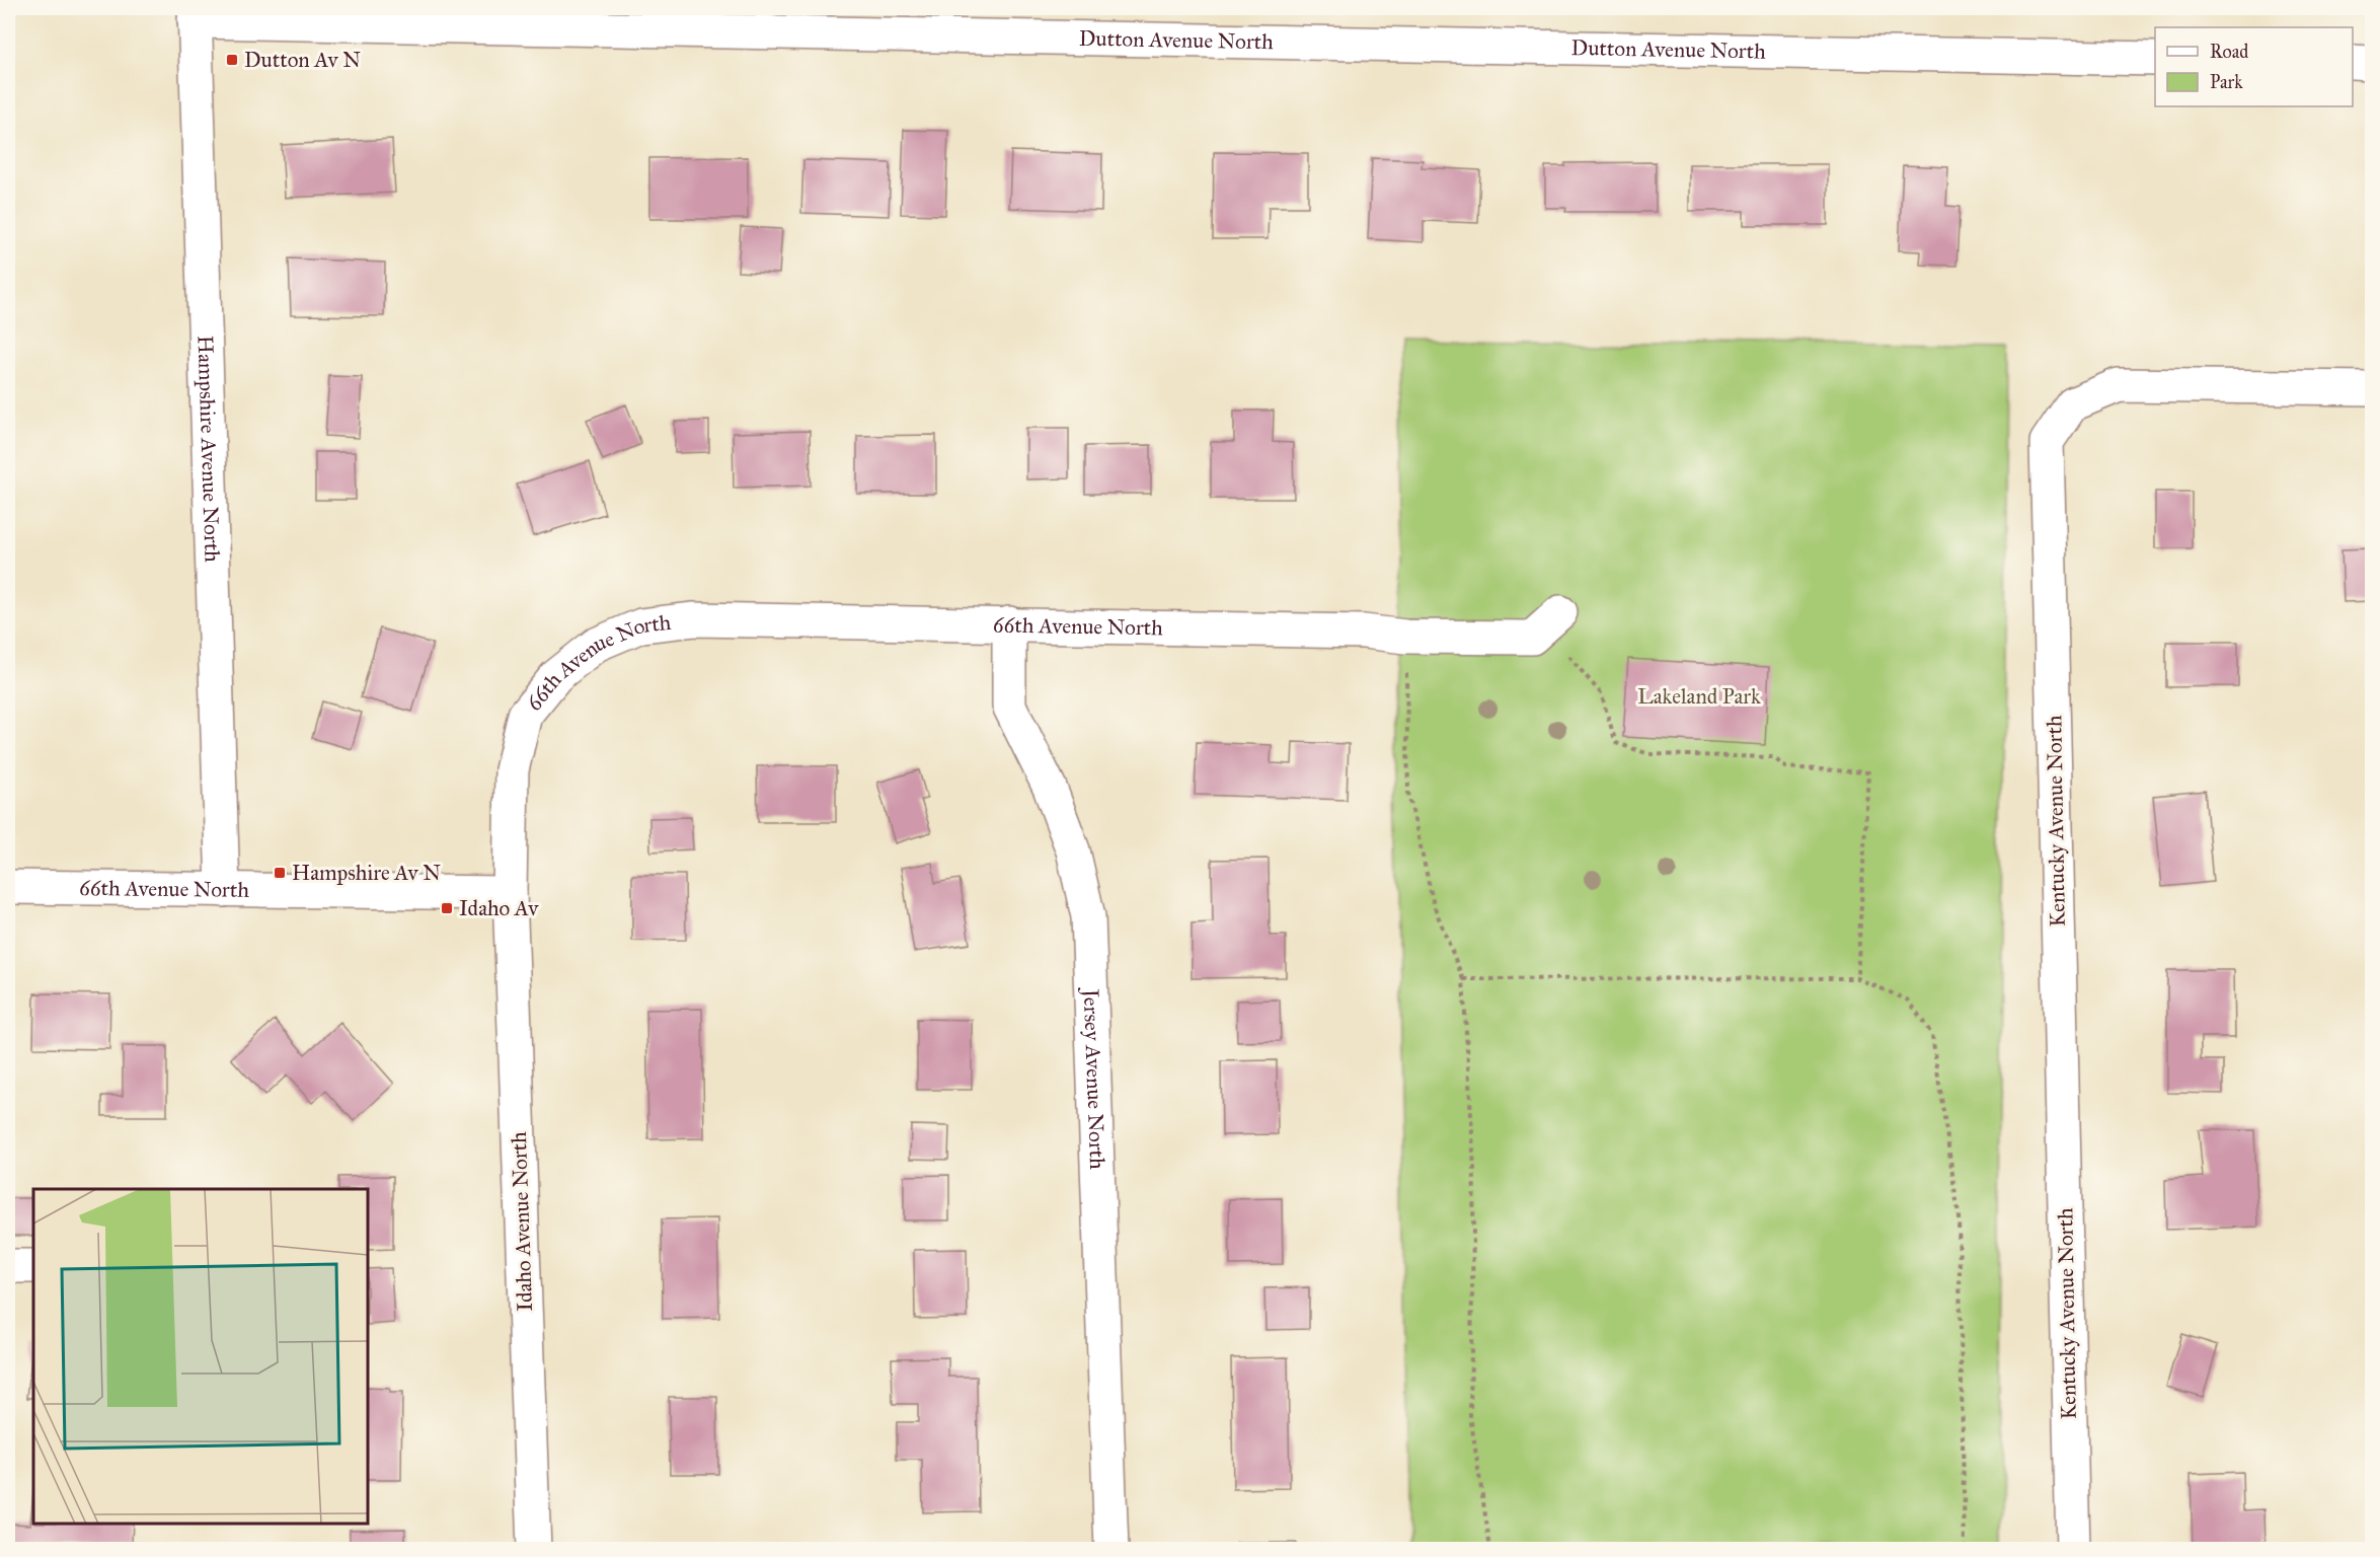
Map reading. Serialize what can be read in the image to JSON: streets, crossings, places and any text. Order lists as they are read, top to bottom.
{
  "streets": {
    "street": [
      "Dutton Avenue North",
      "Hampshire Avenue North",
      "66th Avenue North",
      "Kentucky Avenue North",
      "Jersey Avenue North",
      "Idaho Avenue North"
    ]
  },
  "crossings": [
    ["Dutton Avenue North", "Hampshire Avenue North"],
    ["Hampshire Avenue North", "66th Avenue North"],
    ["66th Avenue North", "Jersey Avenue North"],
    ["66th Avenue North", "Idaho Avenue North"]
  ],
  "parks": ["Lakeland Park"],
  "places": {
    "transit": ["Dutton Av N", "Hampshire Av N", "Idaho Av"]
  },
  "legend": ["Road", "Park"]
}
